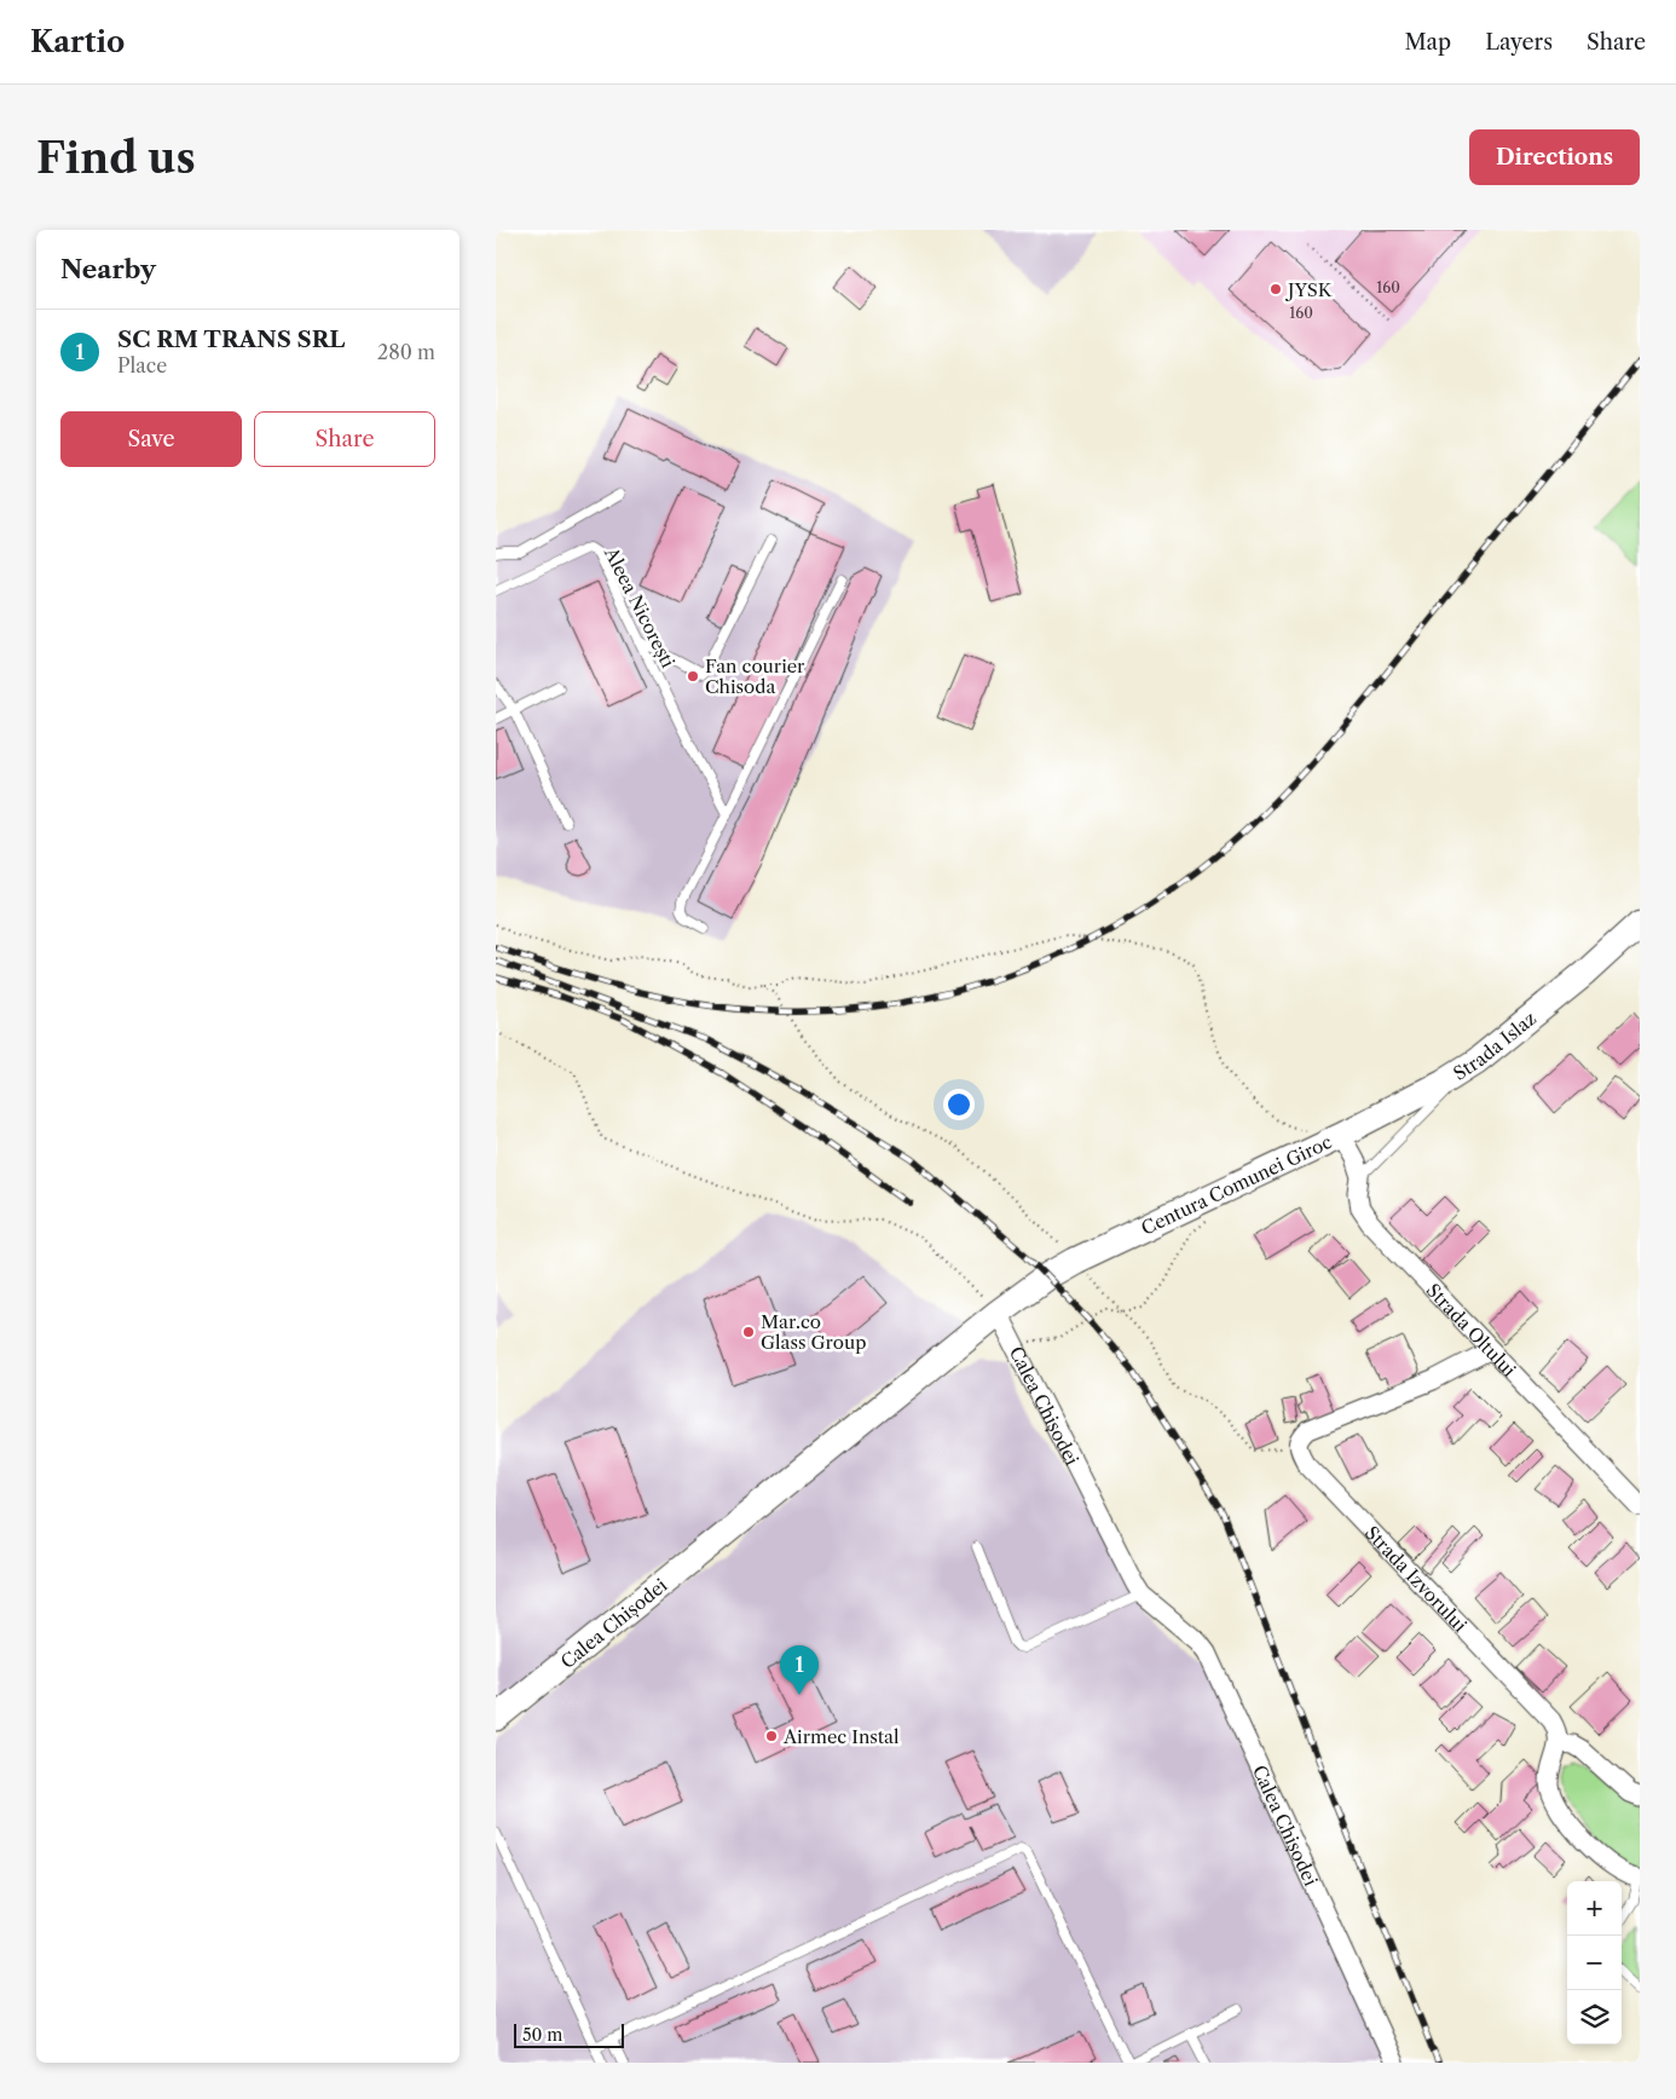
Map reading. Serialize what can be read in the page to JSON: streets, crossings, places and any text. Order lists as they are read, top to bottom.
{
  "streets": {
    "main road": ["Strada Islaz", "Centura Comunei Giroc", "Calea Chișodei"],
    "street": ["Strada Oltului", "Strada Izvorului"],
    "lane": ["Aleea Nicorești"]
  },
  "crossings": [
    ["Strada Islaz", "Centura Comunei Giroc"],
    ["Strada Islaz", "Strada Oltului"],
    ["Centura Comunei Giroc", "Strada Oltului"],
    ["Centura Comunei Giroc", "Calea Chișodei"]
  ],
  "places": [
    "JYSK",
    "Fan courier Chisoda",
    "Mar.co Glass Group",
    "Airmec Instal"
  ],
  "house_numbers": ["160", "160"],
  "scale_bar": "50 m",
  "page": {
    "header": "Kartio",
    "nav": ["Map", "Layers", "Share"],
    "buttons": [
      "Directions",
      ["Save", "Share"]
    ],
    "title": "Find us",
    "heading": "Nearby",
    "list": [
      {
        "mark": "1",
        "name": "SC RM TRANS SRL",
        "note": "Place",
        "value": "280 m"
      }
    ],
    "pins": "1",
    "map_buttons": ["+", "−"],
    "scale": "50 m"
  }
}
